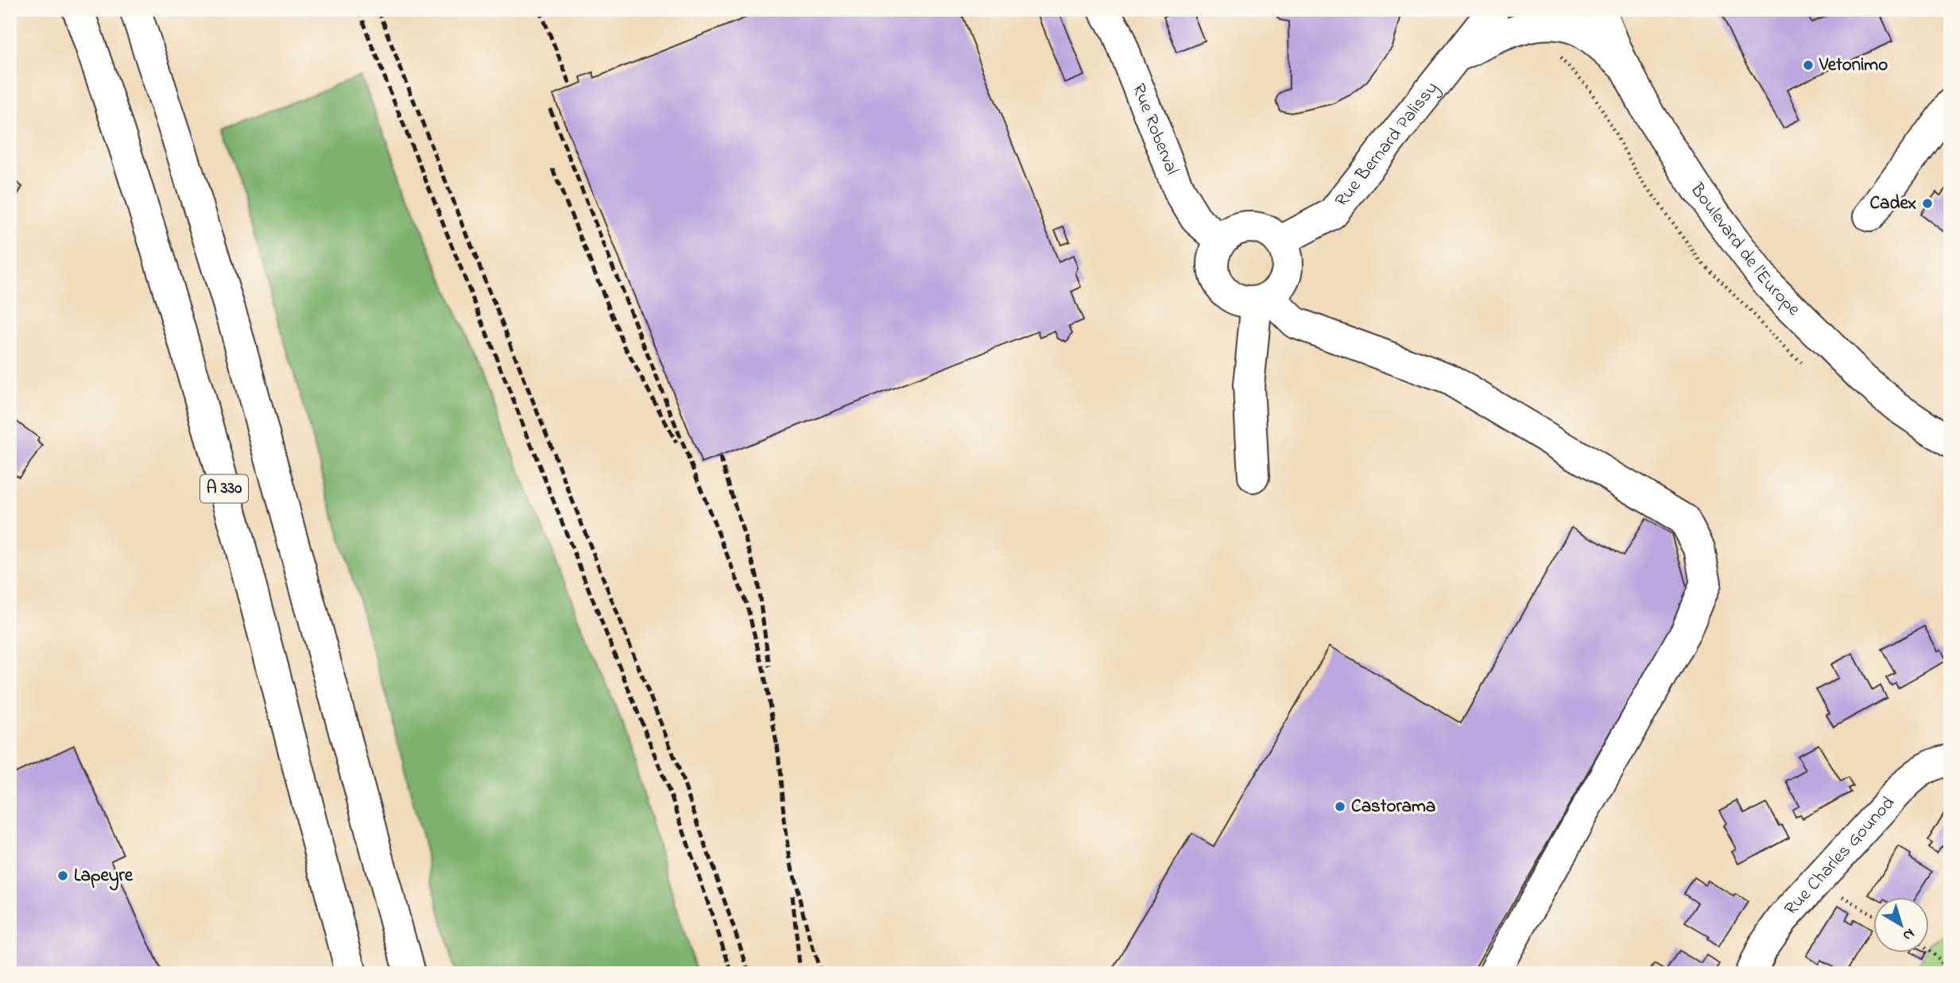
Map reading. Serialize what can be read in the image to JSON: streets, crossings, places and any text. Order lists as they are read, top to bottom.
{
  "streets": {
    "main road": [
      "Rue Roberval",
      "Rue Bernard Palissy",
      "Boulevard de l'Europe",
      "A 330",
      "Rue Charles Gounod"
    ]
  },
  "crossings": [
    ["Rue Roberval", "Rue Bernard Palissy"],
    ["Rue Bernard Palissy", "Boulevard de l'Europe"]
  ],
  "places": [
    "Vetonimo",
    "Cadex",
    "Castorama",
    "Lapeyre"
  ],
  "north": "bottom right"
}
